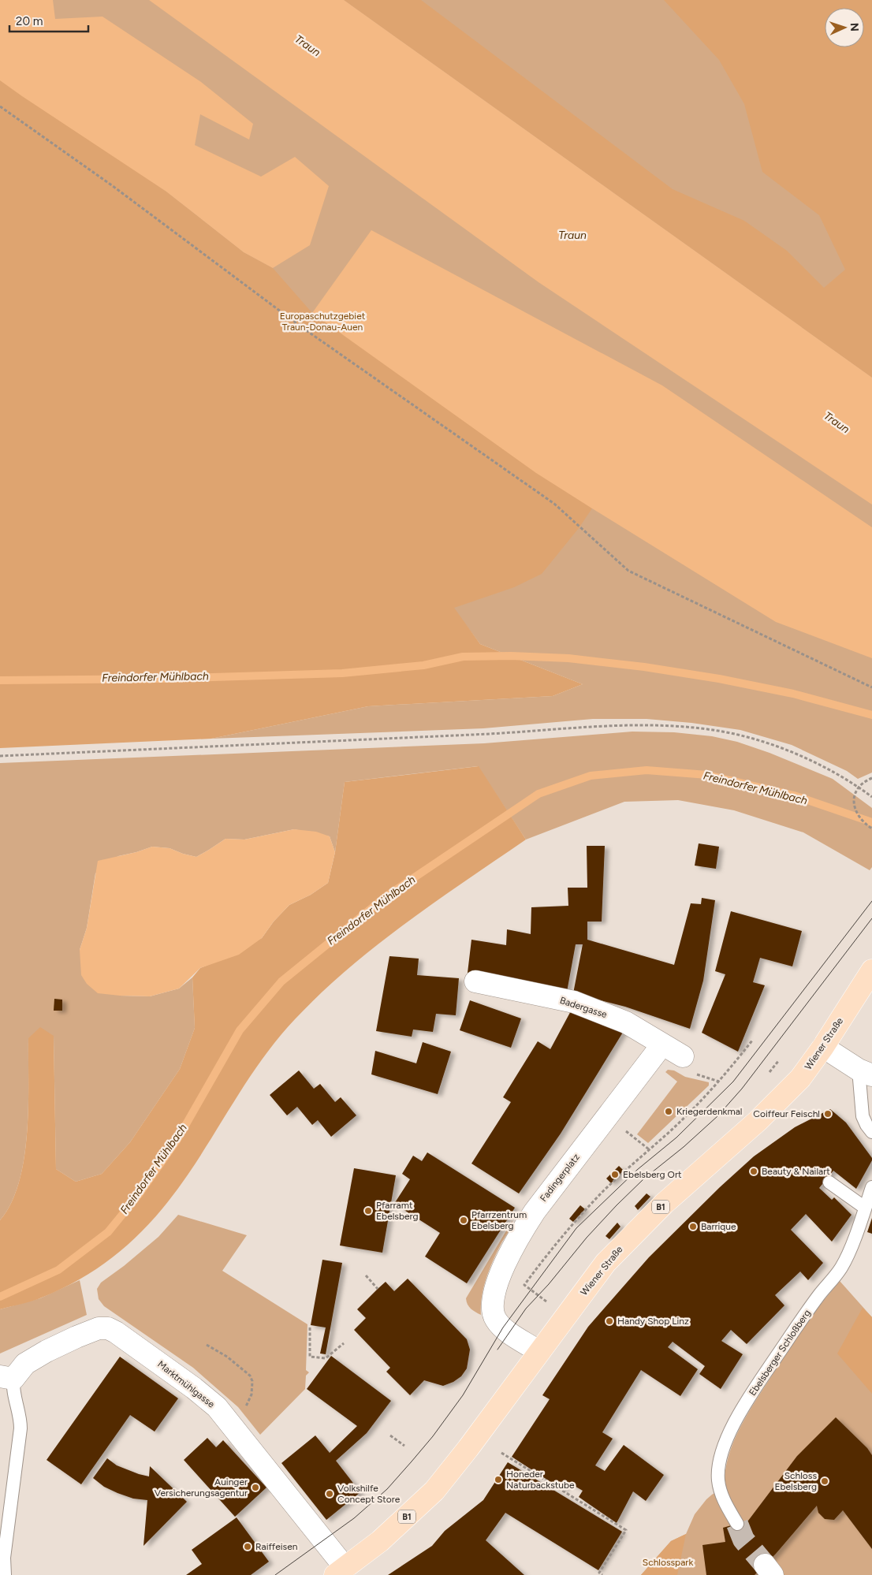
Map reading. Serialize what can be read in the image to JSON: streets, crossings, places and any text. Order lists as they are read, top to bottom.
{
  "streets": {
    "main road": ["Wiener Straße", "B1"],
    "street": ["Badergasse", "Fadingerplatz", "Marktmühlgasse"],
    "lane": ["Ebelsberger Schloßberg"]
  },
  "crossings": [
    ["Badergasse", "Fadingerplatz"],
    ["Wiener Straße", "Fadingerplatz"],
    ["Wiener Straße", "Marktmühlgasse"]
  ],
  "water": ["Traun", "Freindorfer Mühlbach"],
  "parks": ["Europaschutzgebiet Traun-Donau-Auen", "Schlosspark"],
  "places": [
    "Kriegerdenkmal",
    "Coiffeur Feischl",
    "Beauty & Nailart",
    "Ebelsberg Ort",
    "Pfarramt Ebelsberg",
    "Pfarrzentrum Ebelsberg",
    "Barrique",
    "Handy Shop Linz",
    "Honeder Naturbackstube",
    "Schloss Ebelsberg",
    "Auinger Versicherungsagentur",
    "Volkshilfe Concept Store",
    "Raiffeisen"
  ],
  "scale_bar": "20 m",
  "north": "right"
}
